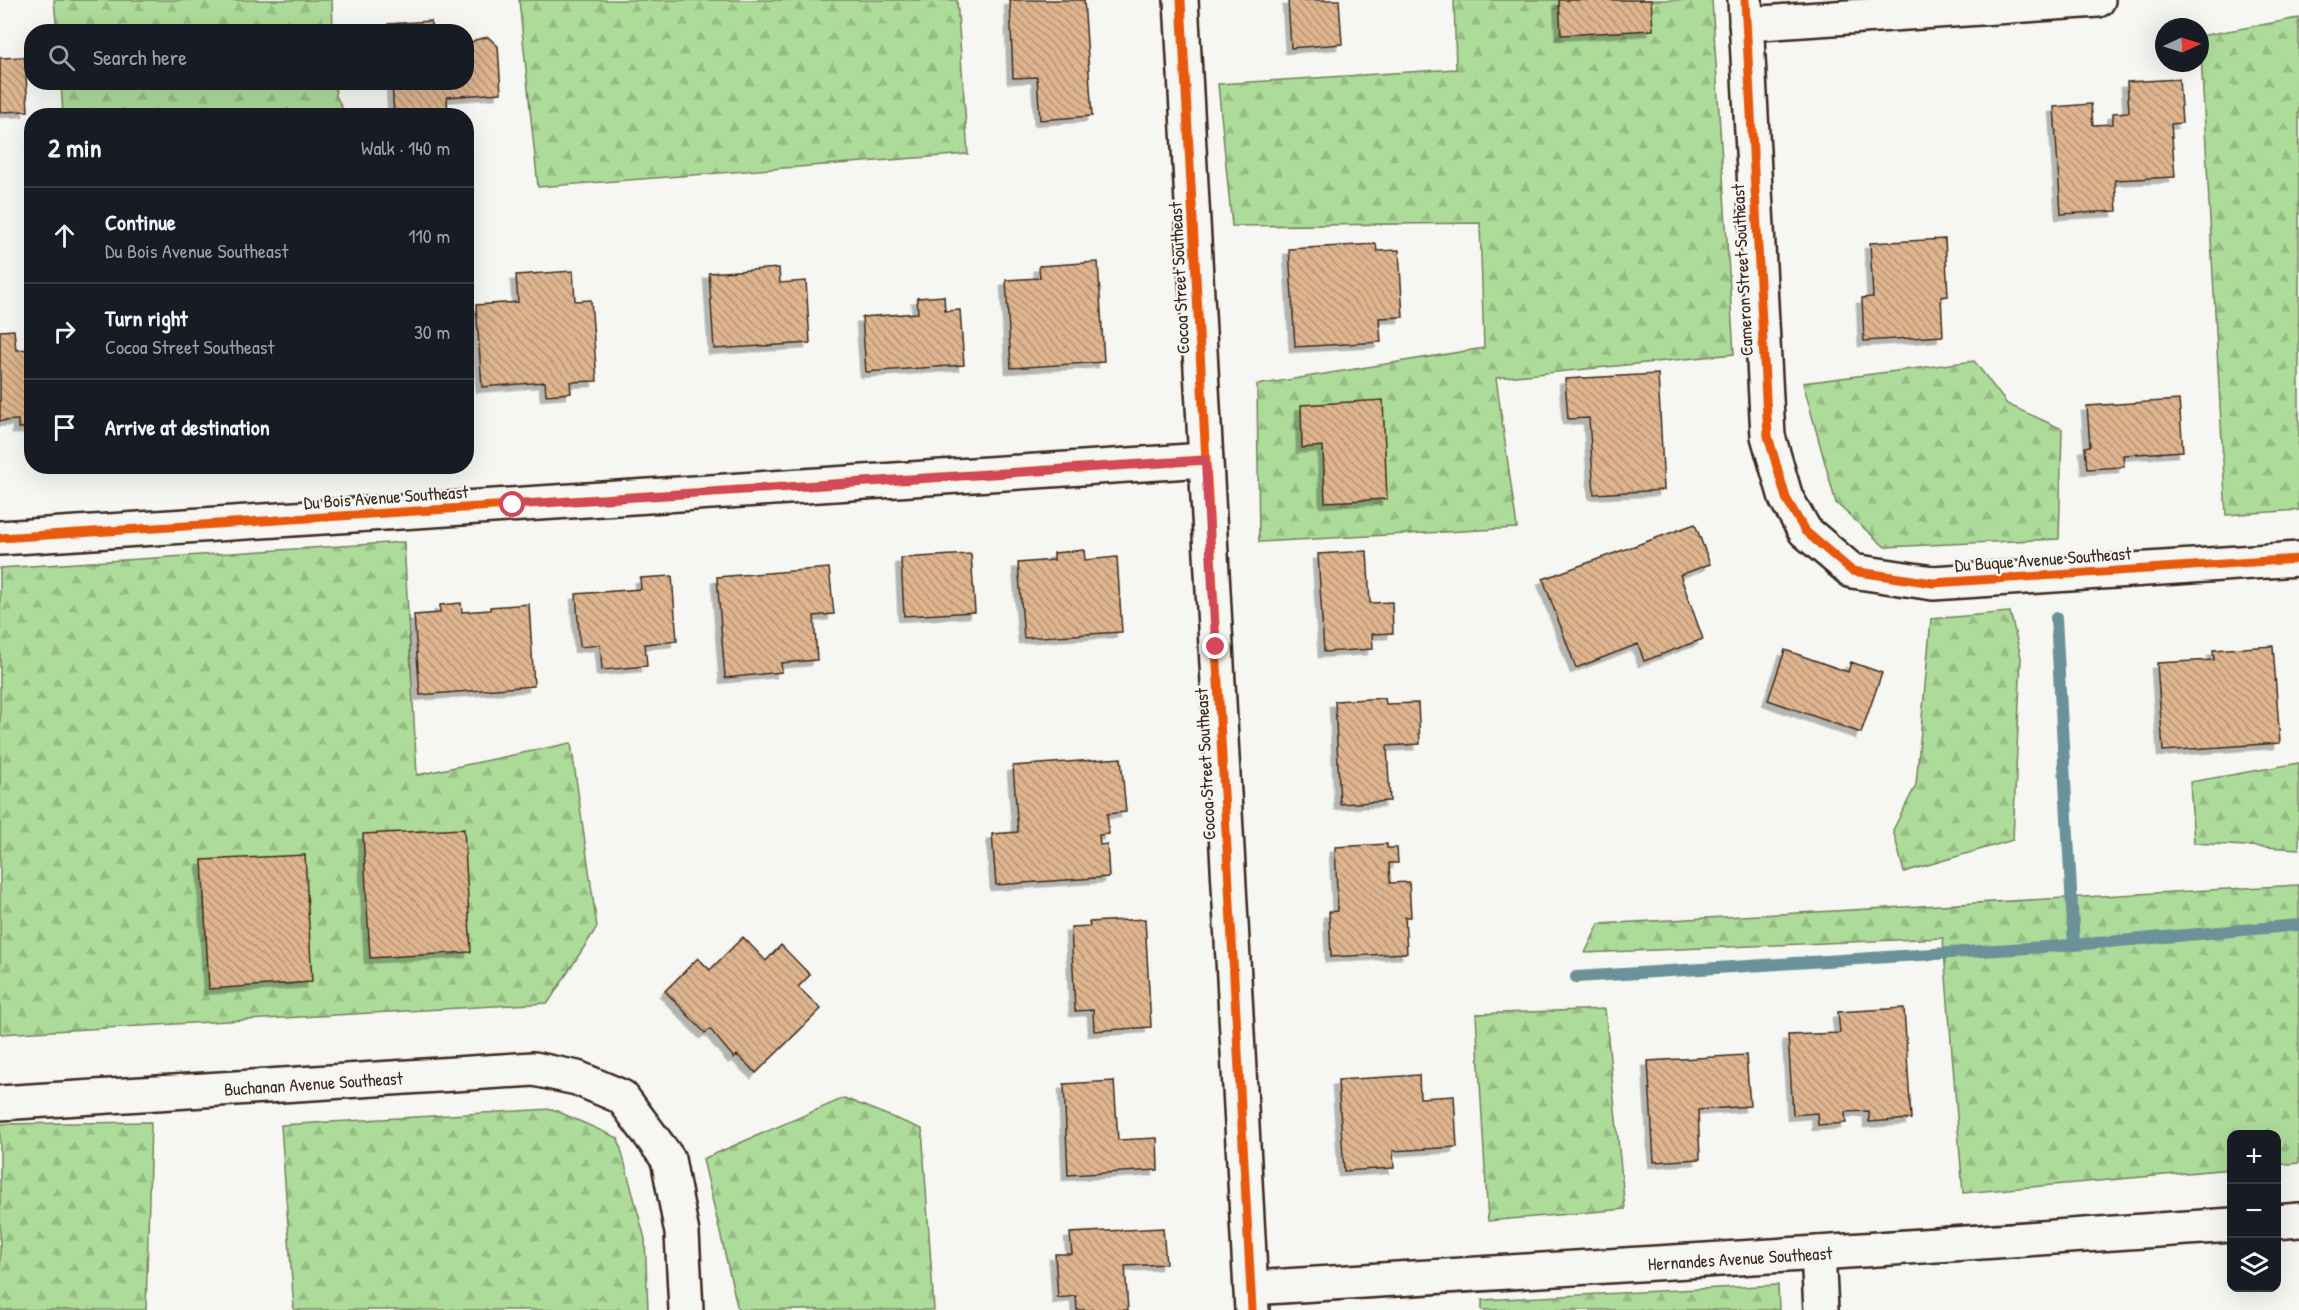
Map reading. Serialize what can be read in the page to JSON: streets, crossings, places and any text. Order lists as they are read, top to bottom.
{
  "streets": {
    "street": [
      "Cameron Street Southeast",
      "Cocoa Street Southeast",
      "Du Bois Avenue Southeast",
      "Du Buque Avenue Southeast",
      "Buchanan Avenue Southeast",
      "Hernandes Avenue Southeast"
    ]
  },
  "crossings": [
    ["Cameron Street Southeast", "Du Buque Avenue Southeast"],
    ["Cocoa Street Southeast", "Du Bois Avenue Southeast"],
    ["Cocoa Street Southeast", "Hernandes Avenue Southeast"]
  ],
  "north": "right",
  "page": {
    "search": "Search here",
    "heading": ["2 min", "Walk · 140 m"],
    "list": [
      ["Continue", "Du Bois Avenue Southeast", "110 m"],
      ["Turn right", "Cocoa Street Southeast", "30 m"],
      "Arrive at destination"
    ],
    "map_buttons": ["+", "−"]
  }
}
